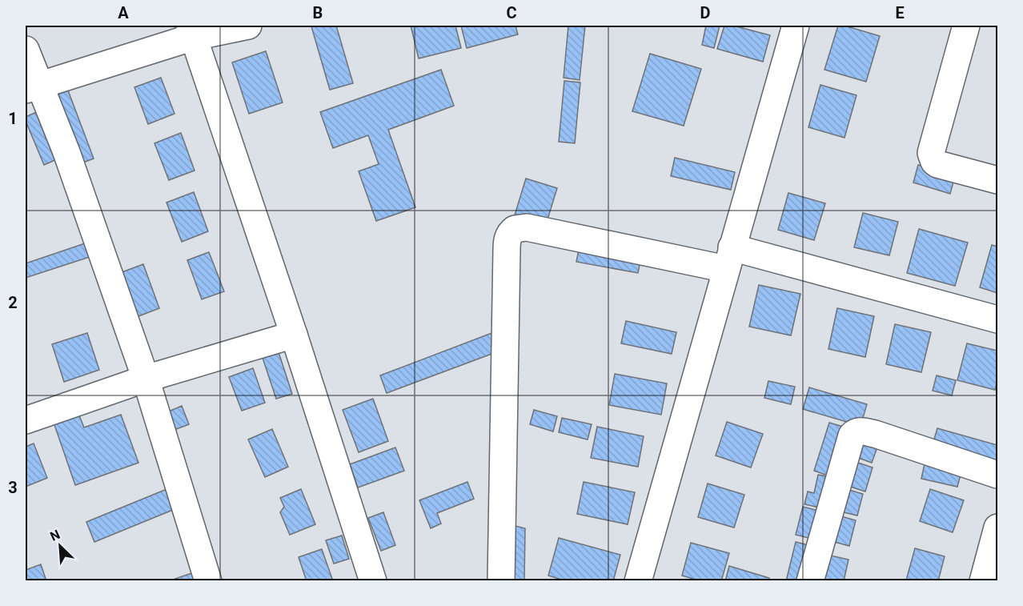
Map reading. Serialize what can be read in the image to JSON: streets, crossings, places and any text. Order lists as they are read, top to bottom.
{
  "north": "top left",
  "grid": {
    "columns": [
      "A",
      "B",
      "C",
      "D",
      "E"
    ],
    "rows": ["1", "2", "3"]
  }
}
